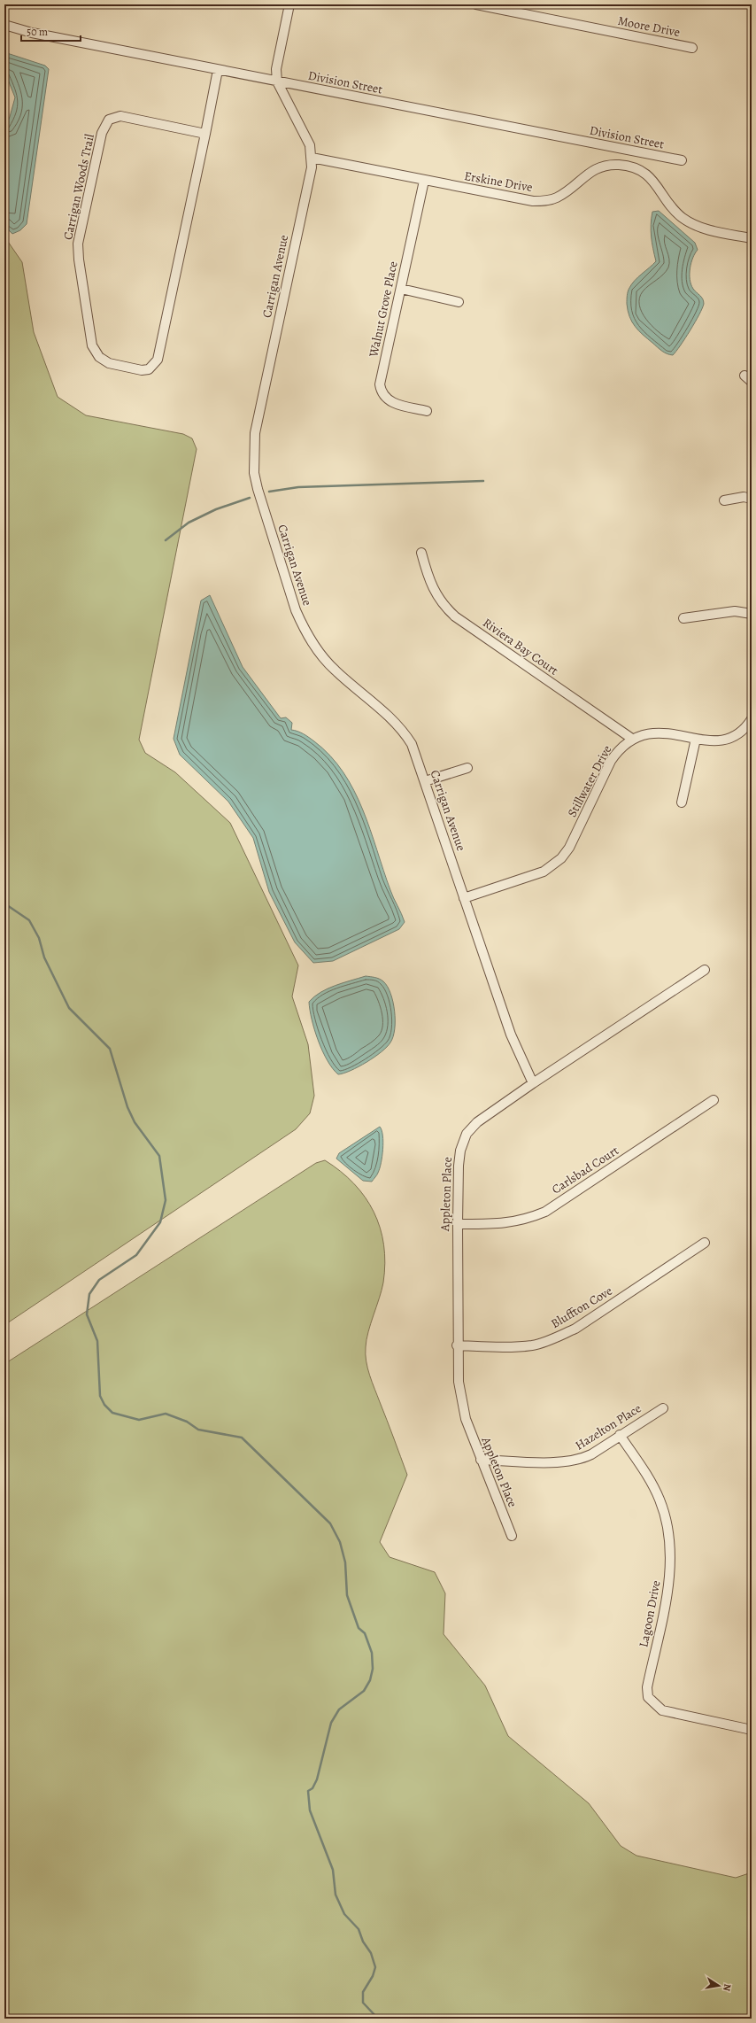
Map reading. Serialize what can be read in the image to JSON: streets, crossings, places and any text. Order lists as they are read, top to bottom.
{
  "streets": {
    "street": [
      "Moore Drive",
      "Division Street",
      "Erskine Drive",
      "Carrigan Woods Trail",
      "Carrigan Avenue",
      "Walnut Grove Place",
      "Riviera Bay Court",
      "Stillwater Drive",
      "Carlsbad Court",
      "Appleton Place",
      "Bluffton Cove",
      "Hazelton Place",
      "Lagoon Drive"
    ]
  },
  "crossings": [
    ["Division Street", "Carrigan Woods Trail"],
    ["Division Street", "Carrigan Avenue"],
    ["Erskine Drive", "Carrigan Avenue"],
    ["Erskine Drive", "Walnut Grove Place"],
    ["Carrigan Avenue", "Stillwater Drive"],
    ["Carrigan Avenue", "Appleton Place"],
    ["Riviera Bay Court", "Stillwater Drive"],
    ["Carlsbad Court", "Appleton Place"],
    ["Appleton Place", "Bluffton Cove"],
    ["Appleton Place", "Hazelton Place"],
    ["Hazelton Place", "Lagoon Drive"]
  ],
  "scale_bar": "50 m",
  "north": "right"
}
